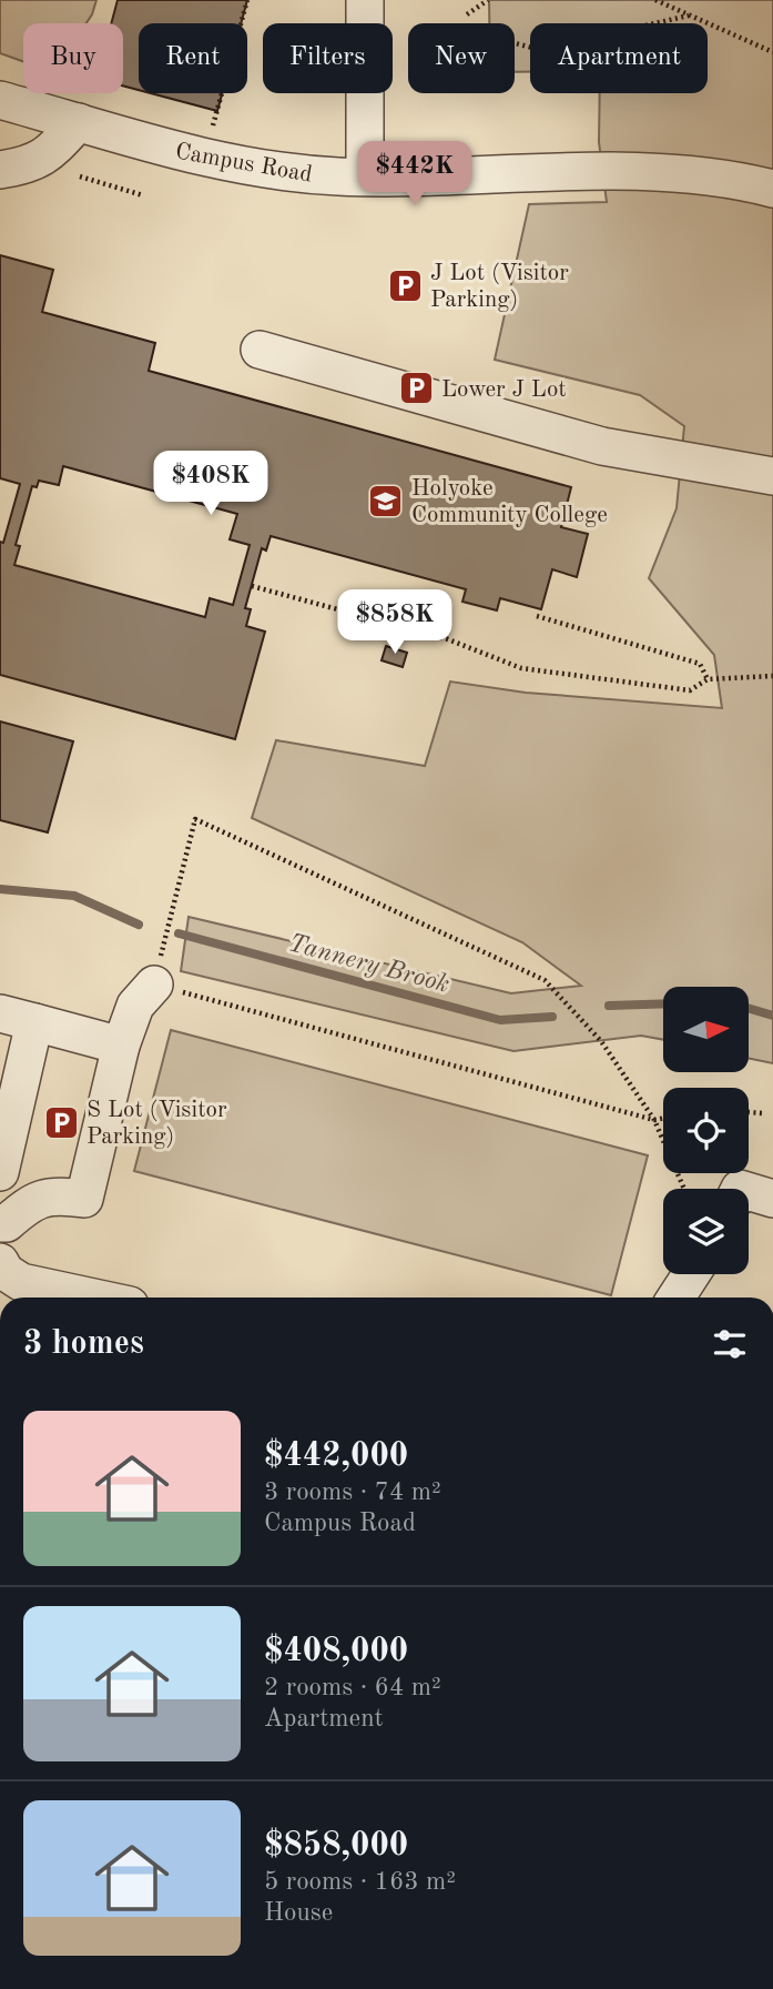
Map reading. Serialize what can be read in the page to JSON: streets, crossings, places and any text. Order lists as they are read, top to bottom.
{
  "streets": {
    "street": ["Campus Road"]
  },
  "water": ["Tannery Brook"],
  "places": {
    "parking": ["J Lot (Visitor Parking)", "Lower J Lot", "S Lot (Visitor Parking)"],
    "school or university": ["Holyoke Community College"]
  },
  "north": "right",
  "page": {
    "chip": [
      "Buy",
      "Rent",
      "Filters",
      "New",
      "Apartment"
    ],
    "price": ["$442K", "$408K", "$858K"],
    "heading": "3 homes",
    "list": [
      {
        "name": "$442,000",
        "note": "3 rooms · 74 m² · Campus Road"
      },
      {
        "name": "$408,000",
        "note": "2 rooms · 64 m² · Apartment"
      },
      {
        "name": "$858,000",
        "note": "5 rooms · 163 m² · House"
      }
    ]
  }
}
